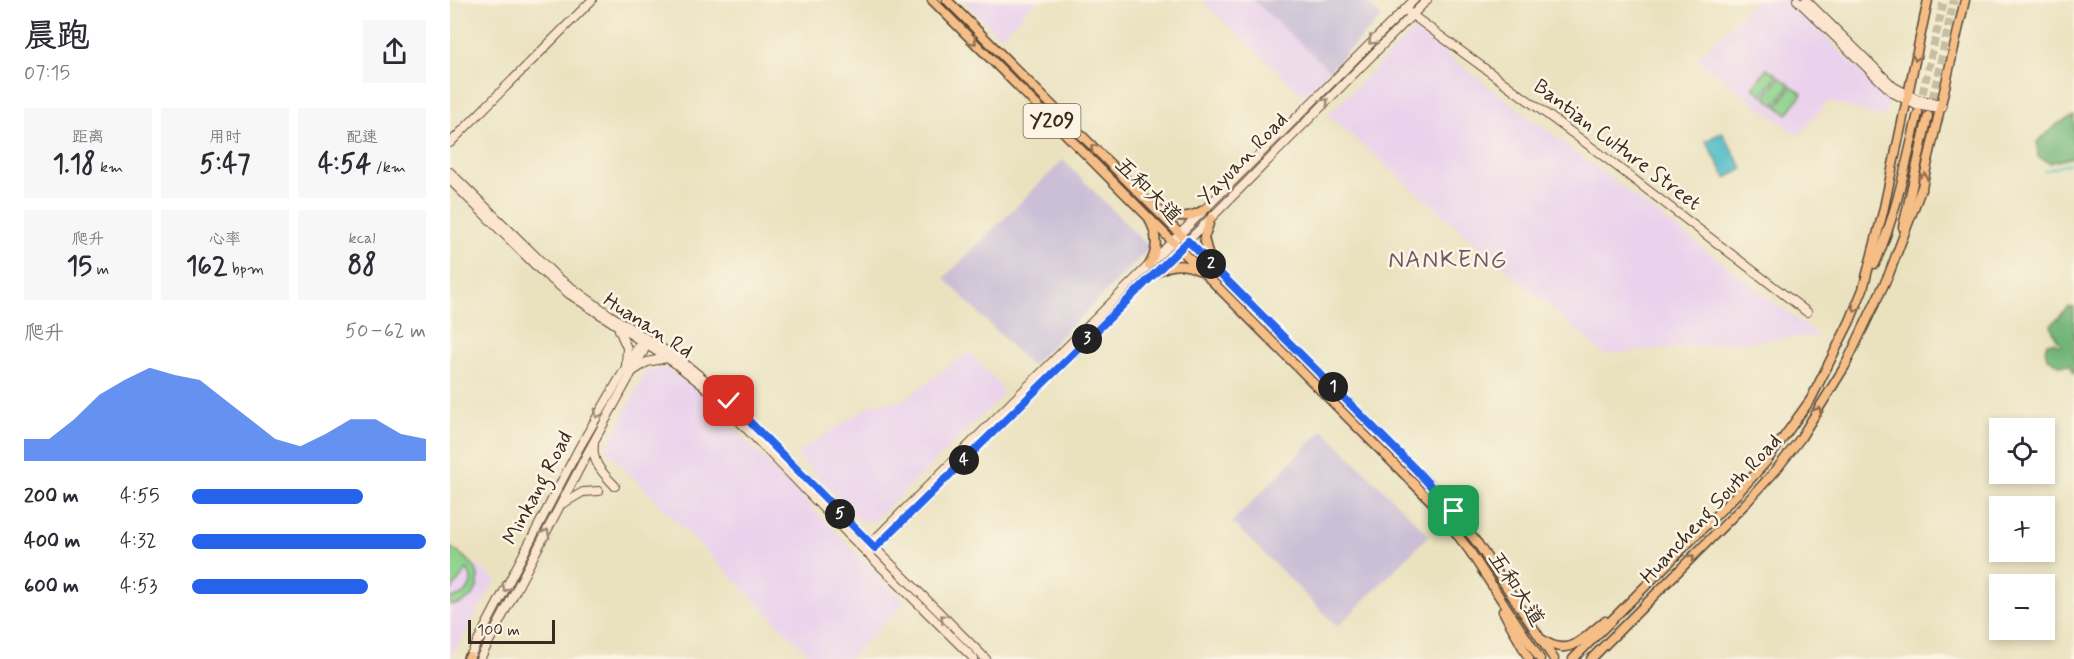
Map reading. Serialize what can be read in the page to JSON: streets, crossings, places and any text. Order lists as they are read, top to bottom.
{
  "streets": {
    "main road": [
      "Y209",
      "Bantian Culture Street",
      "Yayuan Road",
      "五和大道",
      "Huanan Rd",
      "Minkang Road",
      "Huancheng South Road"
    ]
  },
  "crossings": [
    ["Bantian Culture Street", "Yayuan Road"],
    ["Yayuan Road", "五和大道"],
    ["Yayuan Road", "Huanan Rd"],
    ["Huanan Rd", "Minkang Road"]
  ],
  "districts": ["NANKENG"],
  "scale_bar": "100 m",
  "page": {
    "heading": ["晨跑", "07:15"],
    "stats": [
      ["距离", "1.18 km"],
      ["用时", "5:47"],
      ["配速", "4:54 /km"],
      ["爬升", "15 m"],
      ["心率", "162 bpm"],
      ["kcal", "88"]
    ],
    "pins": [
      "2",
      "3",
      "1",
      "4",
      "5"
    ],
    "chart": ["爬升", "50–62 m"],
    "map_buttons": ["+", "−"],
    "list": [
      {
        "name": "200 m",
        "note": "4:55"
      },
      {
        "name": "400 m",
        "note": "4:32"
      },
      {
        "name": "600 m",
        "note": "4:53"
      }
    ],
    "scale": "100 m"
  }
}
